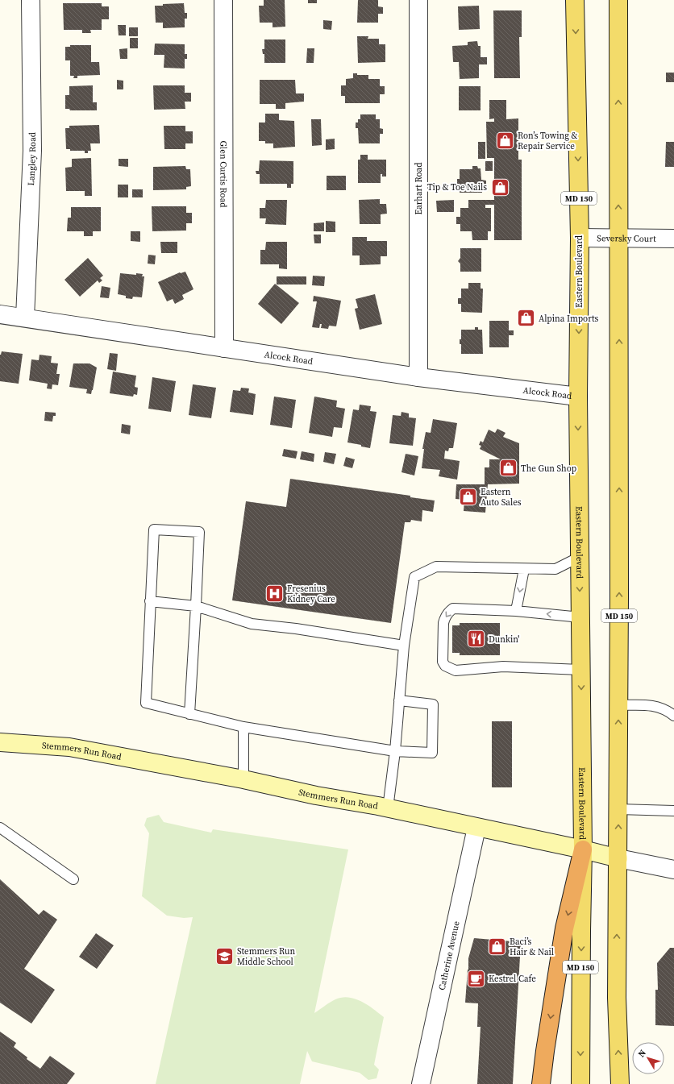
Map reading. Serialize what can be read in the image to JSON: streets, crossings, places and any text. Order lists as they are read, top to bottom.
{
  "streets": {
    "main road": ["MD 150", "Eastern Boulevard", "Stemmers Run Road"],
    "street": [
      "Langley Road",
      "Glen Curtis Road",
      "Earhart Road",
      "Seversky Court",
      "Alcock Road",
      "Catherine Avenue"
    ]
  },
  "crossings": [
    ["Langley Road", "Alcock Road"],
    ["Glen Curtis Road", "Alcock Road"],
    ["Earhart Road", "Alcock Road"],
    ["MD 150", "Seversky Court"],
    ["MD 150", "Stemmers Run Road"],
    ["Seversky Court", "Eastern Boulevard"],
    ["Eastern Boulevard", "Alcock Road"],
    ["Eastern Boulevard", "Stemmers Run Road"],
    ["Stemmers Run Road", "Catherine Avenue"]
  ],
  "places": {
    "shop": [
      "Ron’s Towing & Repair Service",
      "Tip & Toe Nails",
      "Alpina Imports",
      "The Gun Shop",
      "Eastern Auto Sales",
      "Baci’s Hair & Nail"
    ],
    "hospital": ["Fresenius Kidney Care"],
    "restaurant": ["Dunkin'"],
    "school or university": ["Stemmers Run Middle School"],
    "cafe": ["Kestrel Cafe"]
  },
  "north": "top left"
}
